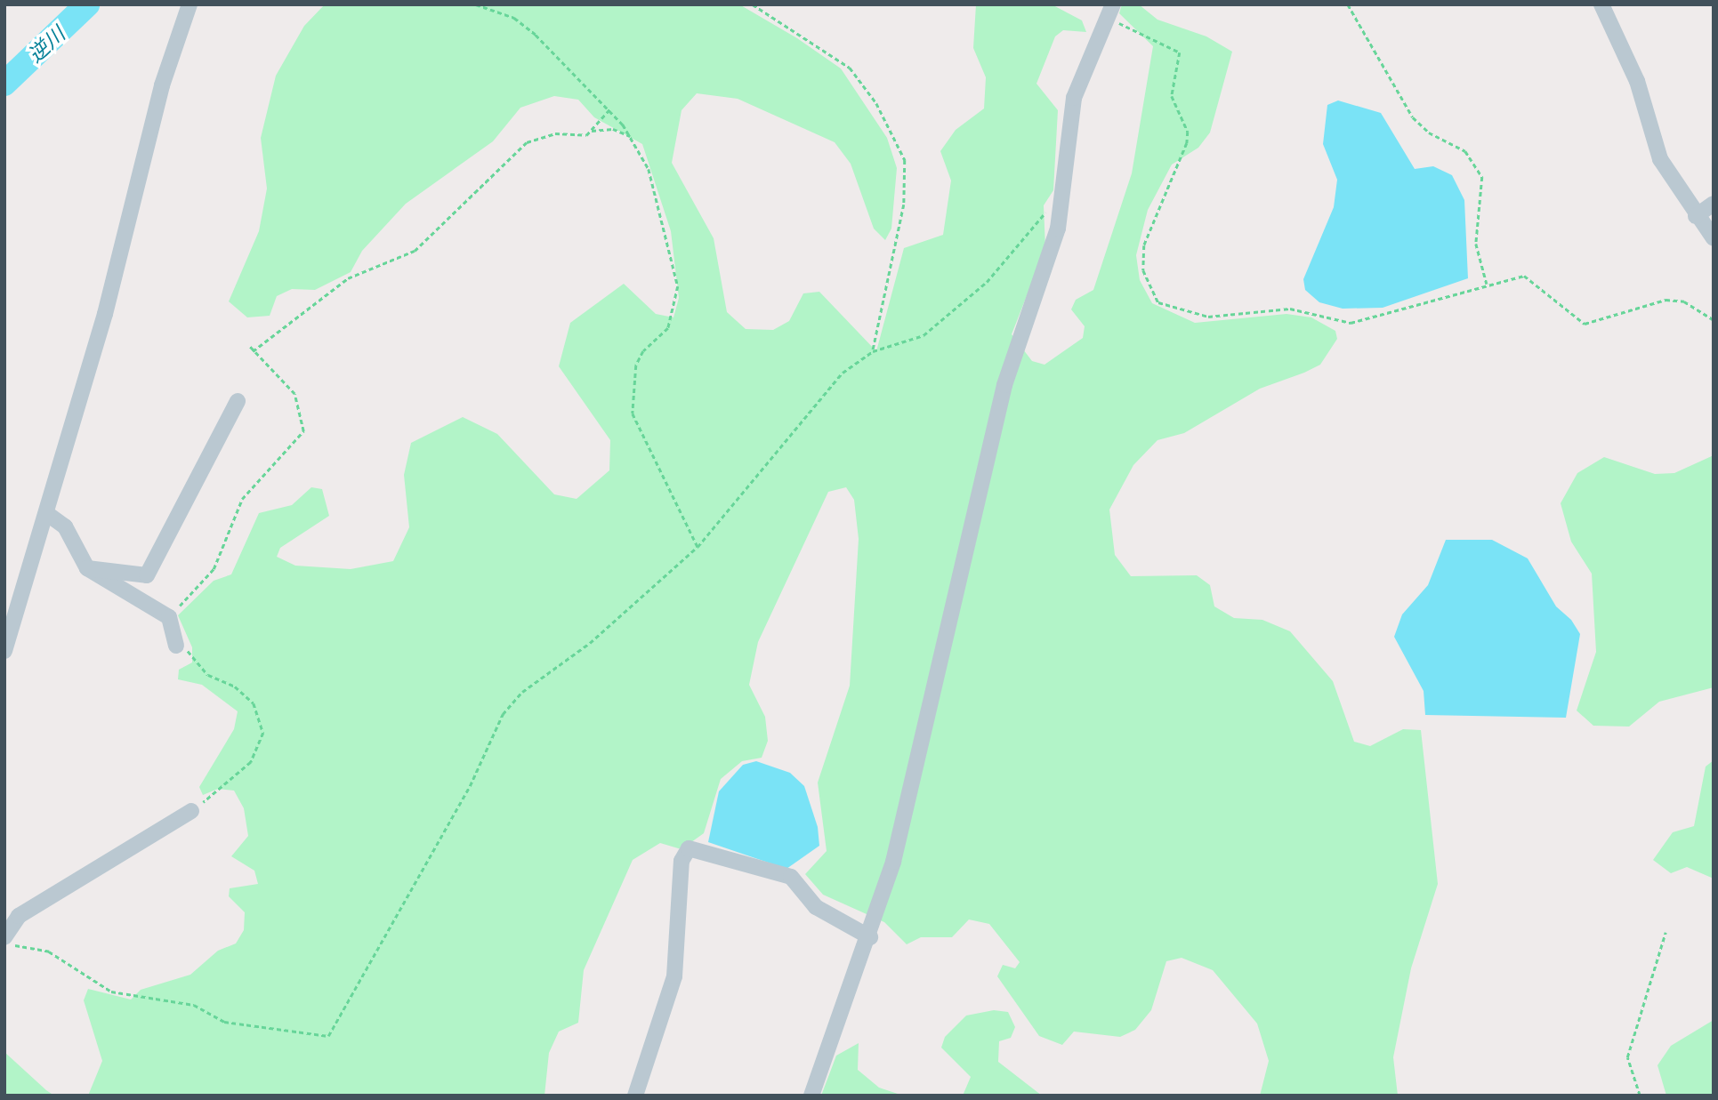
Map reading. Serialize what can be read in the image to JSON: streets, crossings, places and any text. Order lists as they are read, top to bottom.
{
  "water": ["逆川"]
}
